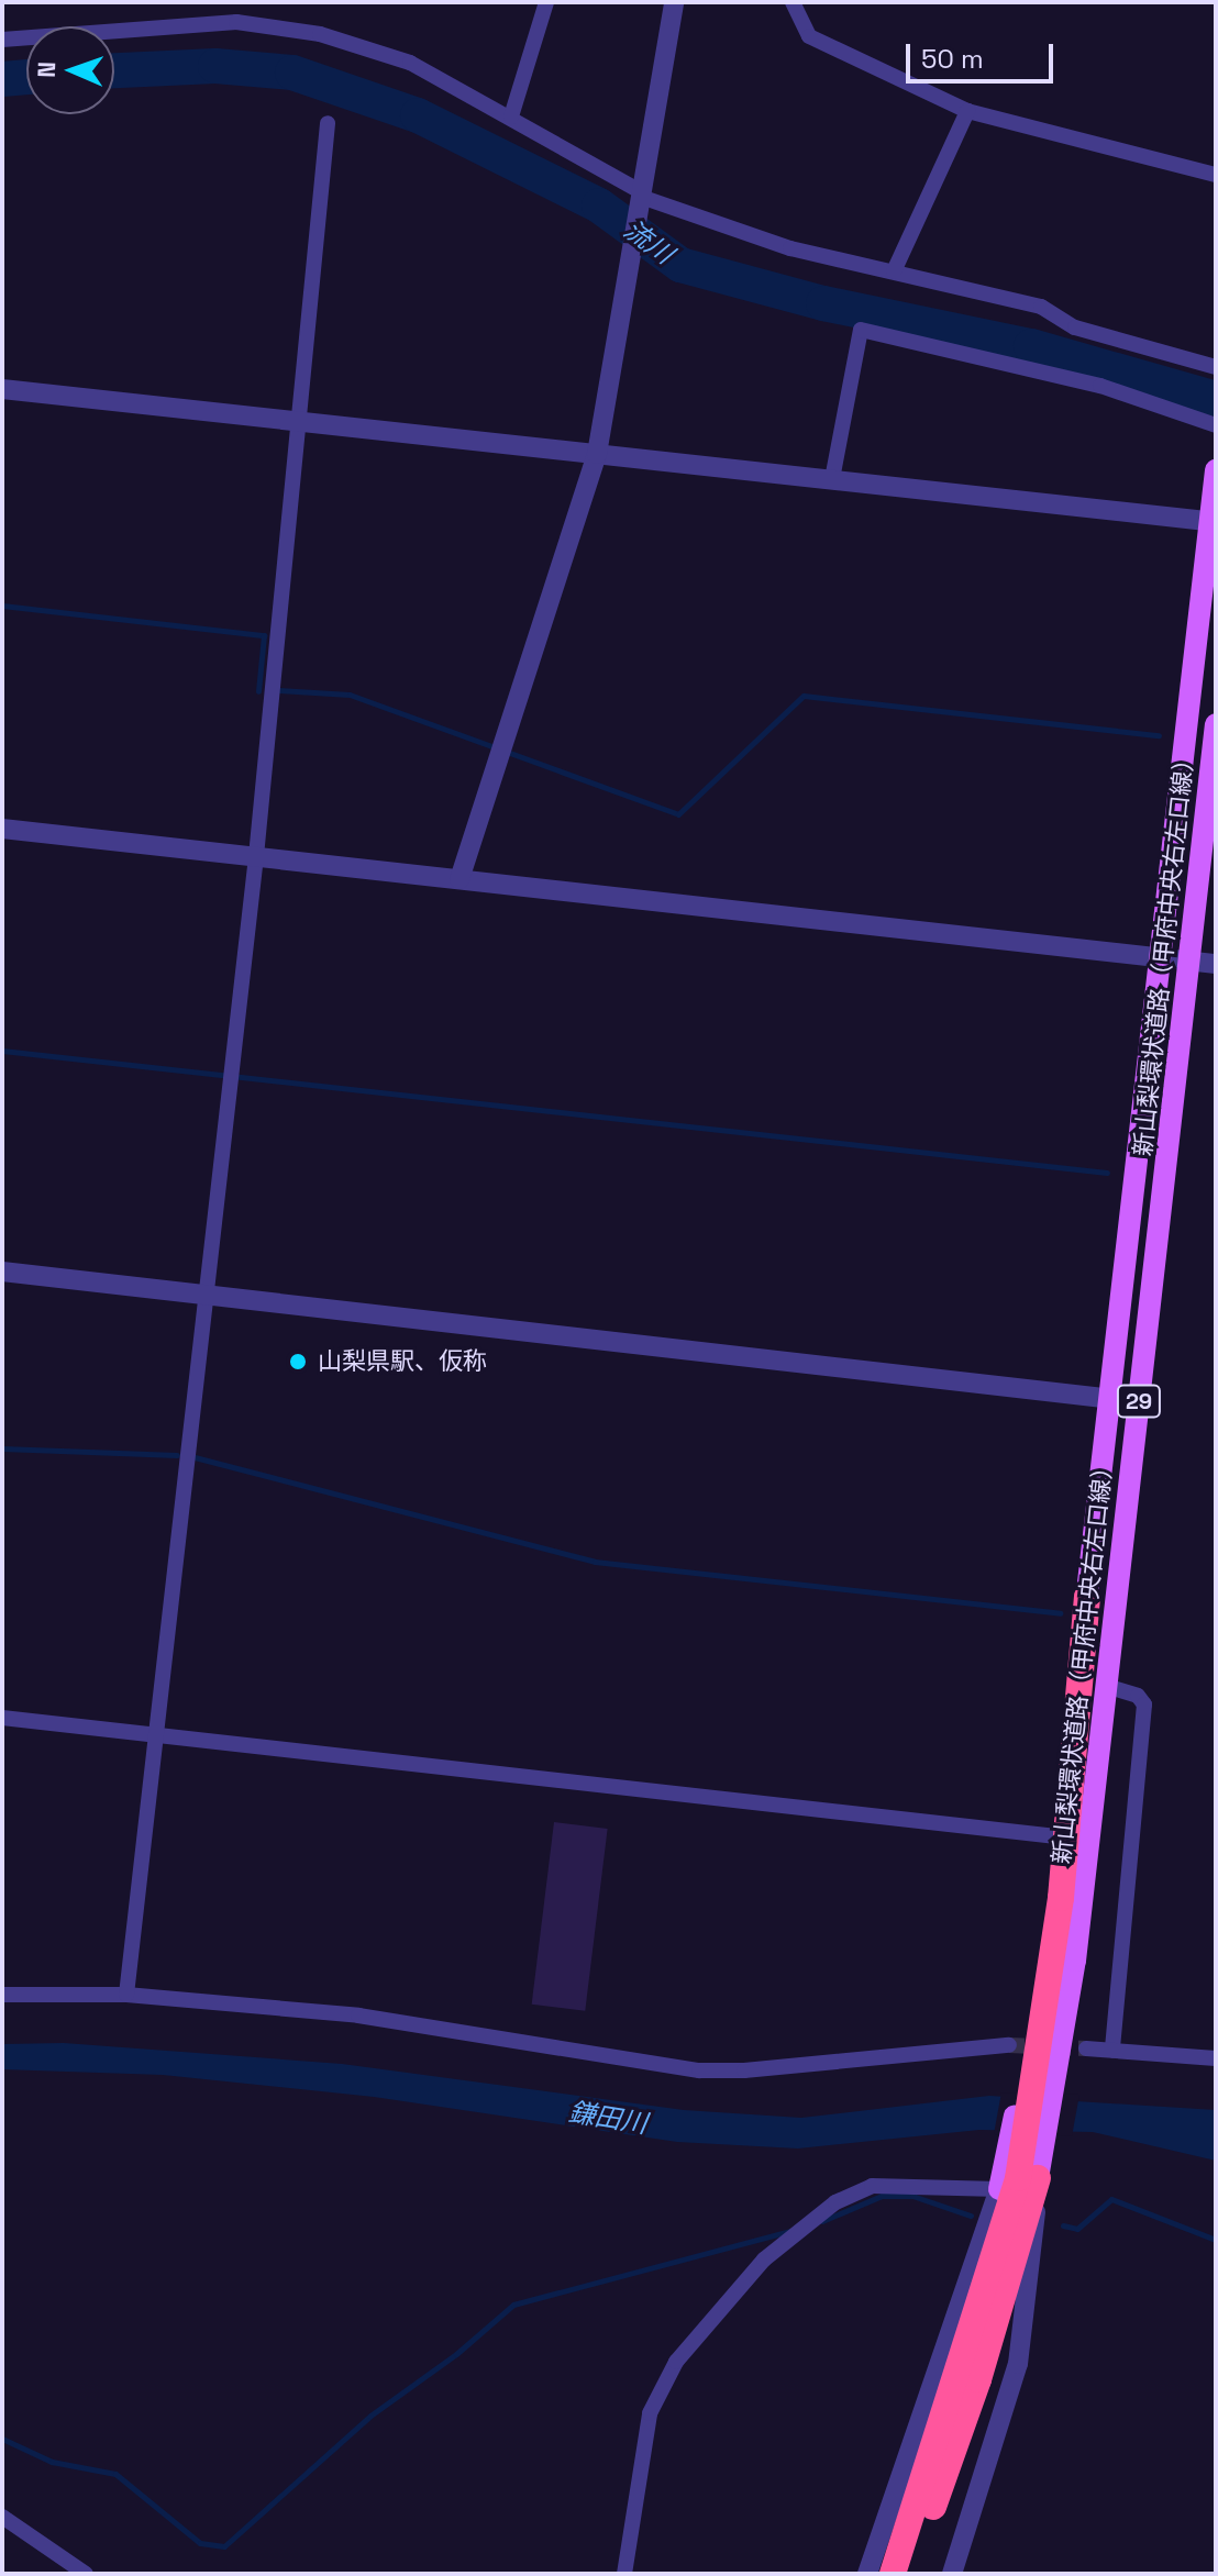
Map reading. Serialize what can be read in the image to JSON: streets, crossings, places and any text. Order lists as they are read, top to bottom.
{
  "streets": {
    "main road": ["新山梨環状道路（甲府中央右左口線）", "29"]
  },
  "water": ["流川", "鎌田川"],
  "places": ["山梨県駅、仮称"],
  "scale_bar": "50 m",
  "north": "left"
}
